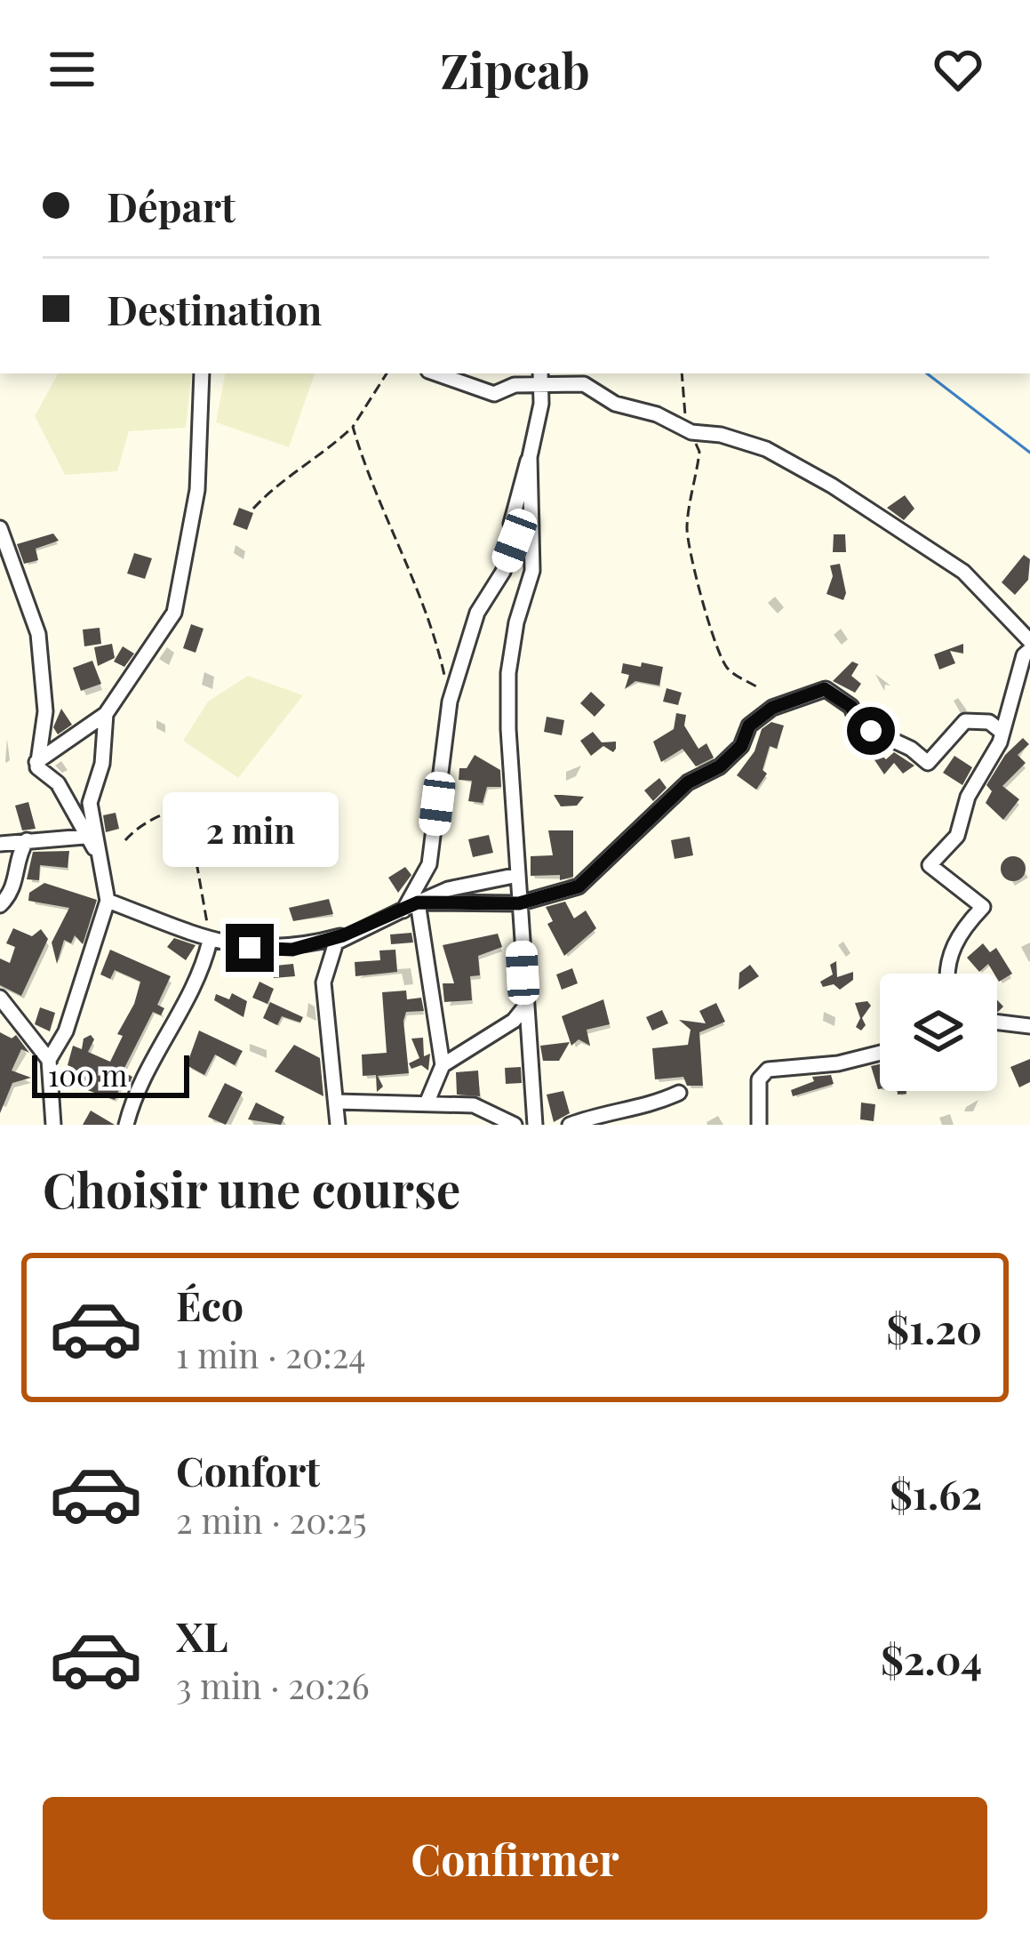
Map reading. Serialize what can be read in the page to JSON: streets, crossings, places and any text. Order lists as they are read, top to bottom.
{
  "scale_bar": "100 m",
  "page": {
    "header": "Zipcab",
    "banner": ["Départ", "Destination"],
    "bubble": "2 min",
    "scale": "100 m",
    "heading": "Choisir une course",
    "list": [
      {
        "name": "Éco",
        "note": "1 min · 20:24",
        "value": "$1.20"
      },
      {
        "name": "Confort",
        "note": "2 min · 20:25",
        "value": "$1.62"
      },
      {
        "name": "XL",
        "note": "3 min · 20:26",
        "value": "$2.04"
      }
    ],
    "buttons": "Confirmer"
  }
}
